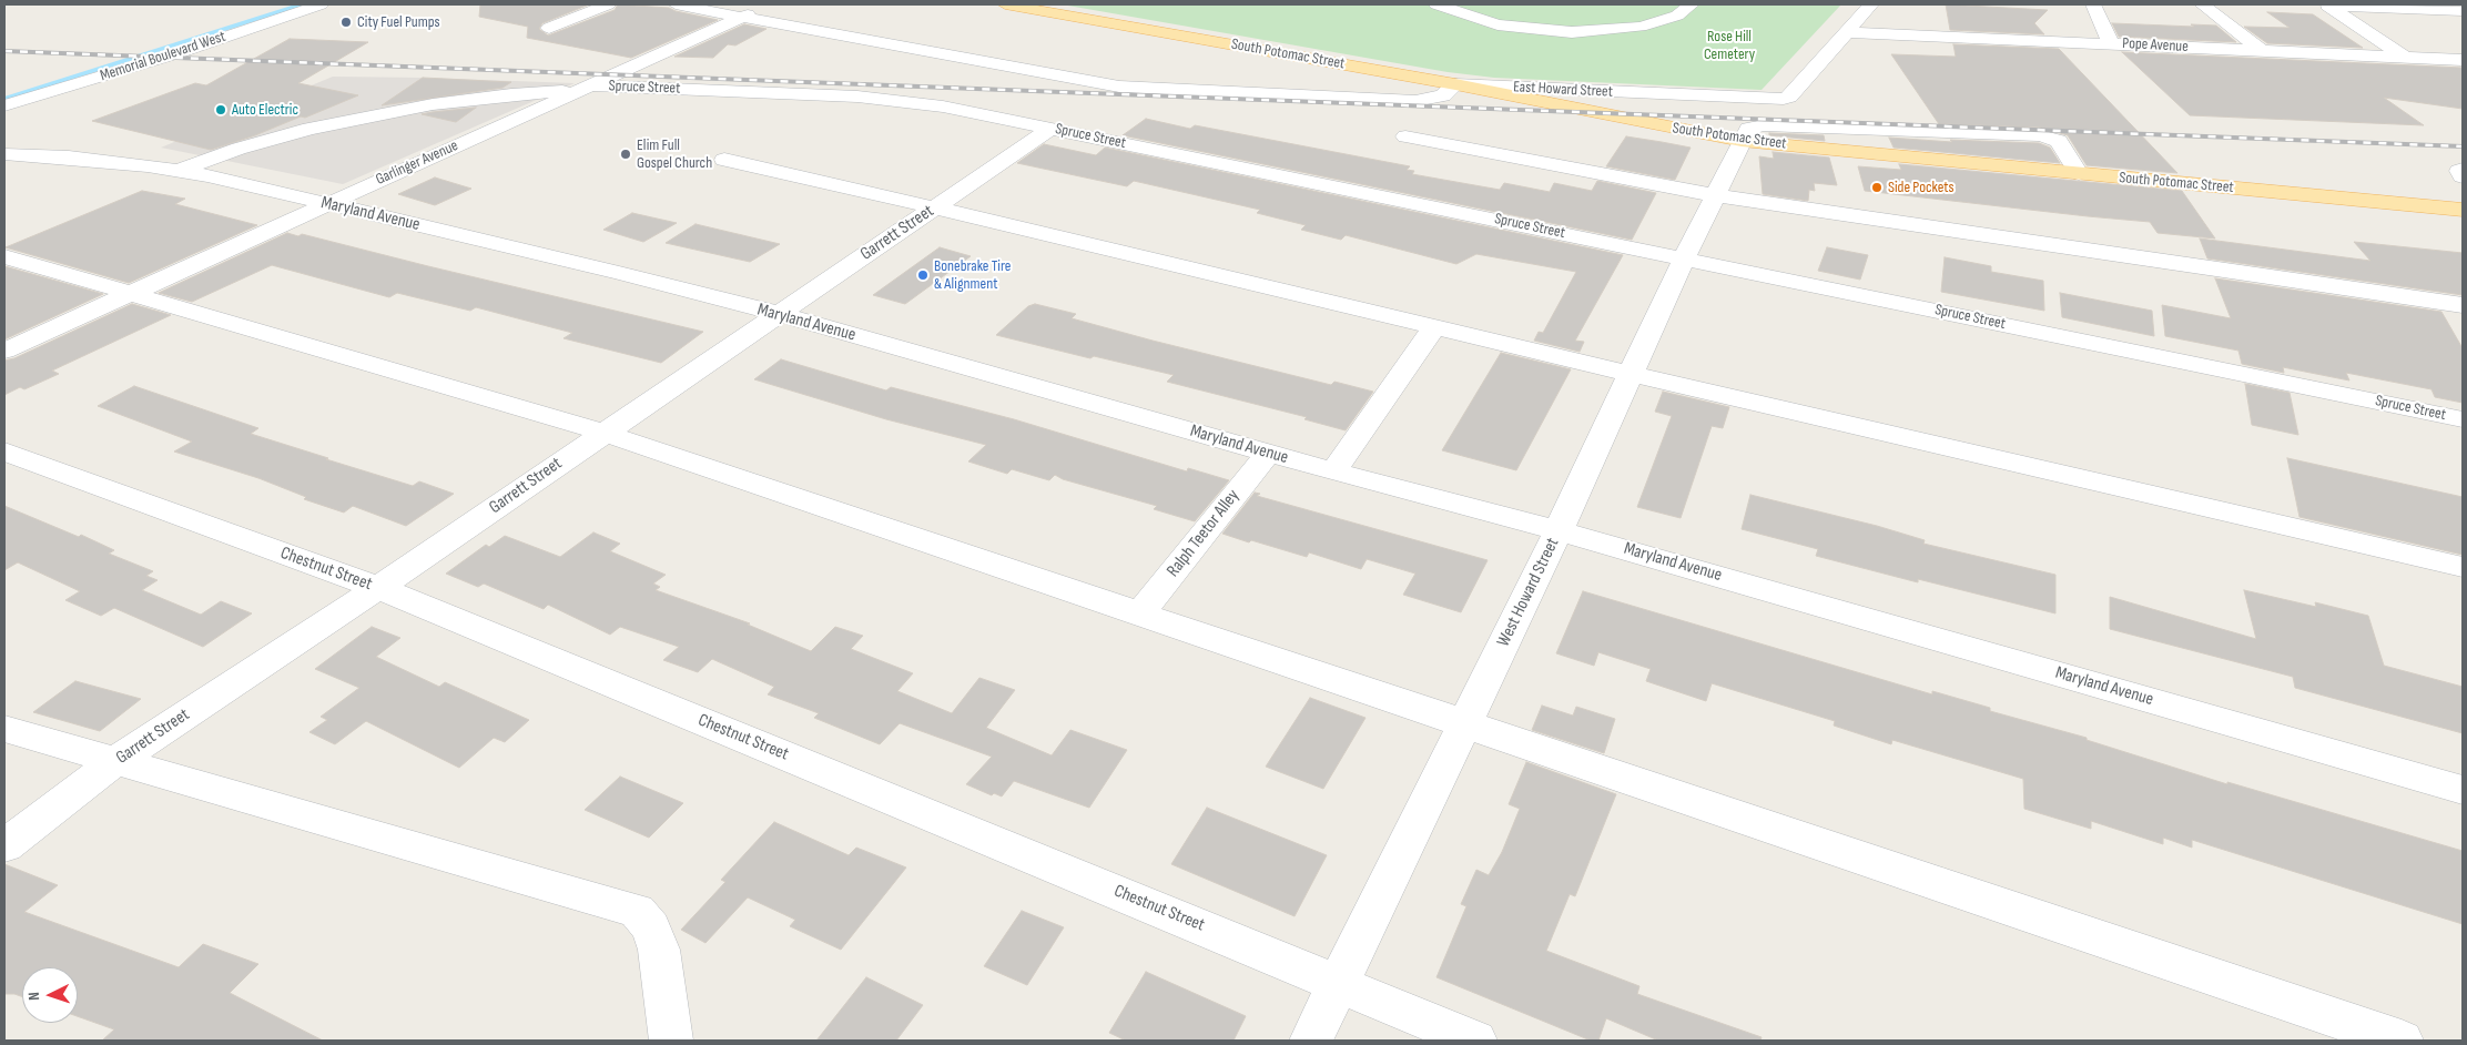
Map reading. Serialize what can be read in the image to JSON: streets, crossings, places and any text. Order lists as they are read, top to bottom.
{
  "streets": {
    "main road": ["South Potomac Street"],
    "street": [
      "Pope Avenue",
      "Memorial Boulevard West",
      "Spruce Street",
      "East Howard Street",
      "Garlinger Avenue",
      "Maryland Avenue",
      "Garrett Street",
      "Ralph Teetor Alley",
      "Chestnut Street",
      "West Howard Street"
    ]
  },
  "crossings": [
    ["Pope Avenue", "East Howard Street"],
    ["South Potomac Street", "East Howard Street"],
    ["South Potomac Street", "West Howard Street"],
    ["Spruce Street", "Garlinger Avenue"],
    ["Spruce Street", "Maryland Avenue"],
    ["Spruce Street", "Garrett Street"],
    ["Spruce Street", "West Howard Street"],
    ["Garlinger Avenue", "Maryland Avenue"],
    ["Maryland Avenue", "Garrett Street"],
    ["Maryland Avenue", "Ralph Teetor Alley"],
    ["Maryland Avenue", "West Howard Street"],
    ["Garrett Street", "Chestnut Street"],
    ["Chestnut Street", "West Howard Street"]
  ],
  "parks": ["Rose Hill Cemetery"],
  "places": [
    "City Fuel Pumps",
    "Auto Electric",
    "Elim Full Gospel Church",
    "Side Pockets",
    "Bonebrake Tire & Alignment"
  ],
  "north": "left"
}
